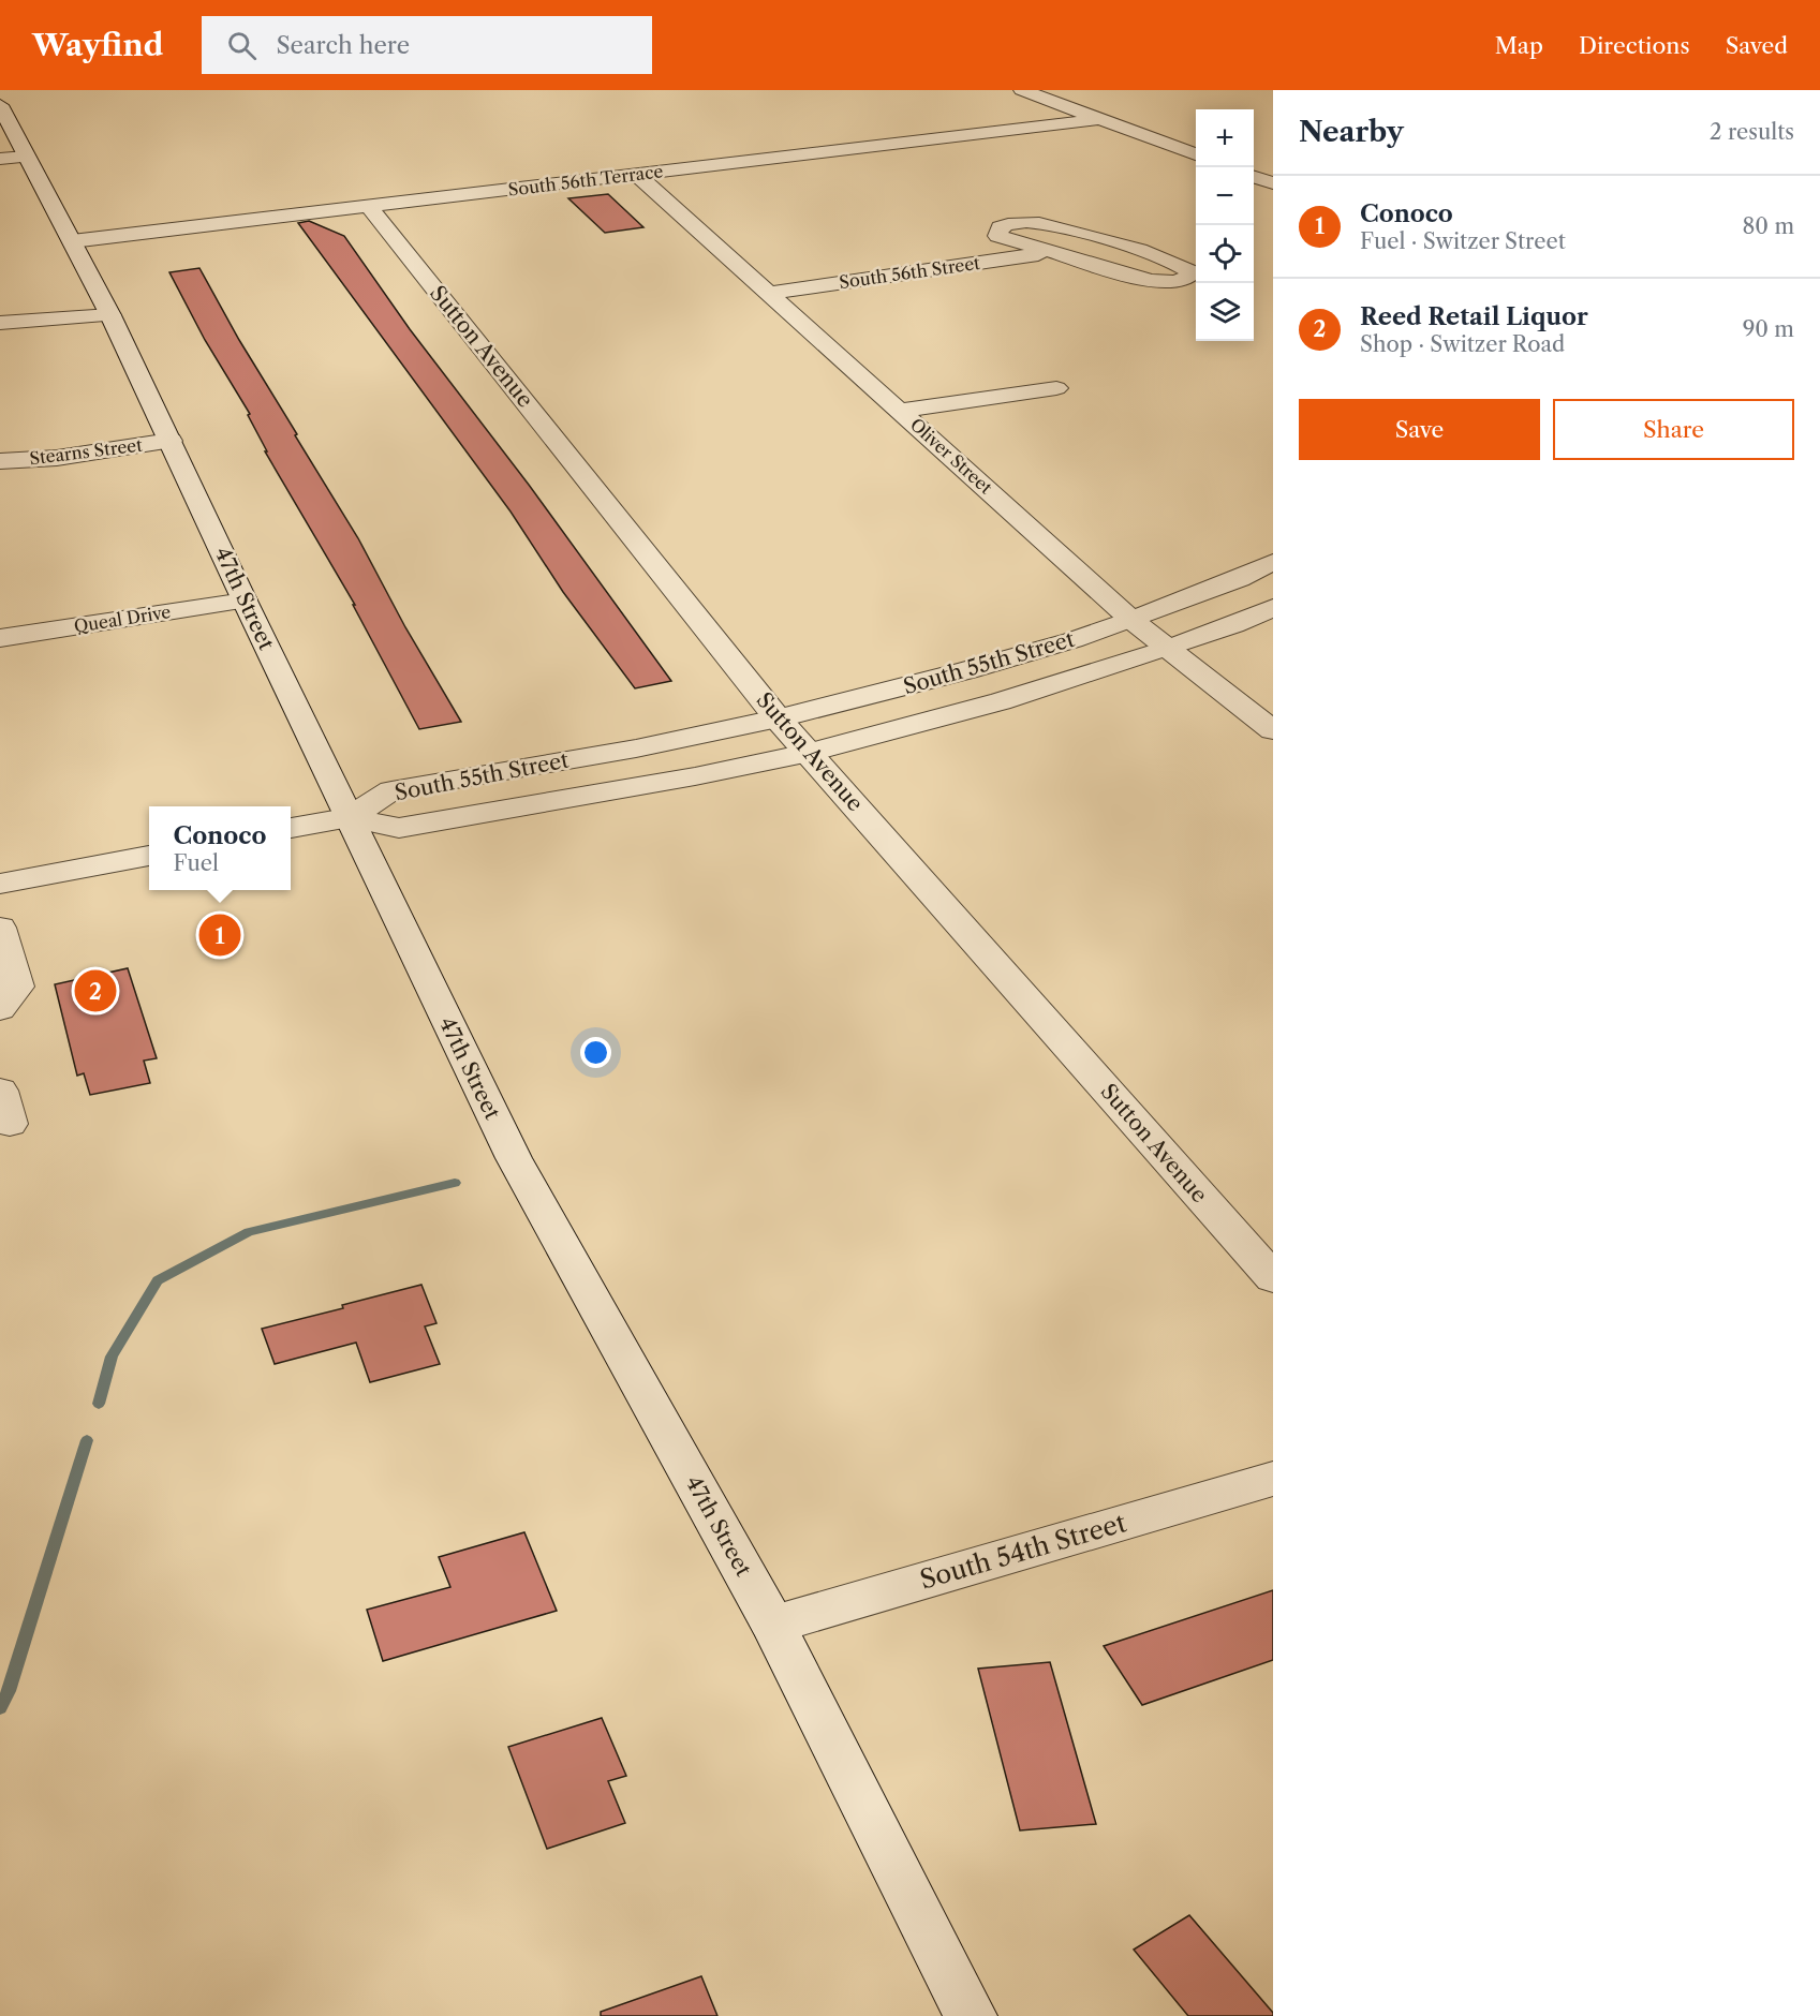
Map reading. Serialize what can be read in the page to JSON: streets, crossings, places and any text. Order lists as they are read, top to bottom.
{
  "streets": {
    "street": [
      "South 56th Terrace",
      "South 56th Street",
      "Sutton Avenue",
      "Stearns Street",
      "Oliver Street",
      "47th Street",
      "Queal Drive",
      "South 55th Street",
      "South 54th Street"
    ]
  },
  "crossings": [
    ["South 56th Terrace", "Sutton Avenue"],
    ["South 56th Terrace", "Oliver Street"],
    ["South 56th Terrace", "47th Street"],
    ["South 56th Street", "Oliver Street"],
    ["Sutton Avenue", "South 55th Street"],
    ["Stearns Street", "47th Street"],
    ["Oliver Street", "South 55th Street"],
    ["47th Street", "Queal Drive"],
    ["47th Street", "South 55th Street"],
    ["47th Street", "South 54th Street"]
  ],
  "page": {
    "header": "Wayfind",
    "search": "Search here",
    "nav": ["Map", "Directions", "Saved"],
    "heading": ["Nearby", "2 results"],
    "map_buttons": ["+", "−"],
    "list": [
      {
        "mark": "1",
        "name": "Conoco",
        "note": "Fuel · Switzer Street",
        "value": "80 m"
      },
      {
        "mark": "2",
        "name": "Reed Retail Liquor",
        "note": "Shop · Switzer Road",
        "value": "90 m"
      }
    ],
    "buttons": ["Save", "Share"],
    "popup": ["Conoco", "Fuel"],
    "pins": ["1", "2"]
  }
}
